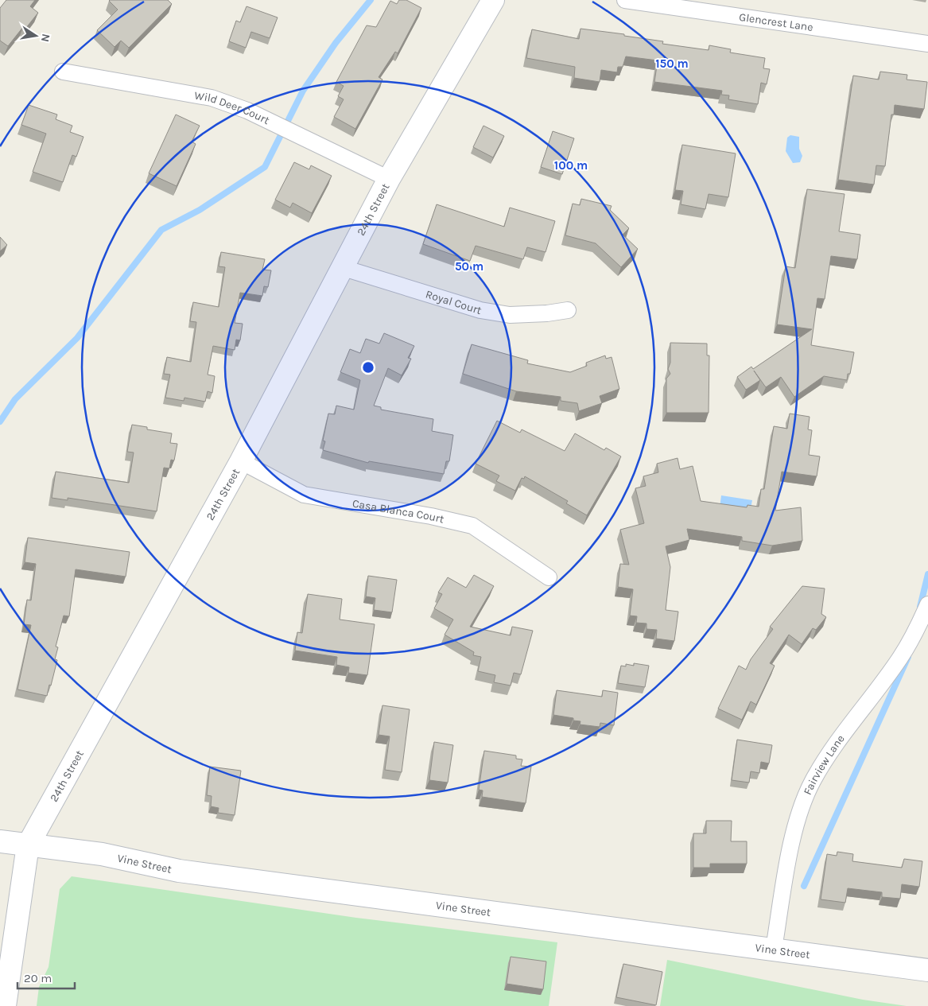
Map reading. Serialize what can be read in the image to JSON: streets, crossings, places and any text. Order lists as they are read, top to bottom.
{
  "streets": {
    "main road": ["24th Street", "Vine Street"],
    "street": [
      "Glencrest Lane",
      "Wild Deer Court",
      "Royal Court",
      "Casa Blanca Court",
      "Fairview Lane"
    ]
  },
  "crossings": [
    ["Wild Deer Court", "24th Street"],
    ["24th Street", "Royal Court"],
    ["24th Street", "Casa Blanca Court"],
    ["24th Street", "Vine Street"],
    ["Fairview Lane", "Vine Street"]
  ],
  "scale_bar": "20 m",
  "north": "right",
  "rings": ["150 m", "100 m", "50 m"]
}
